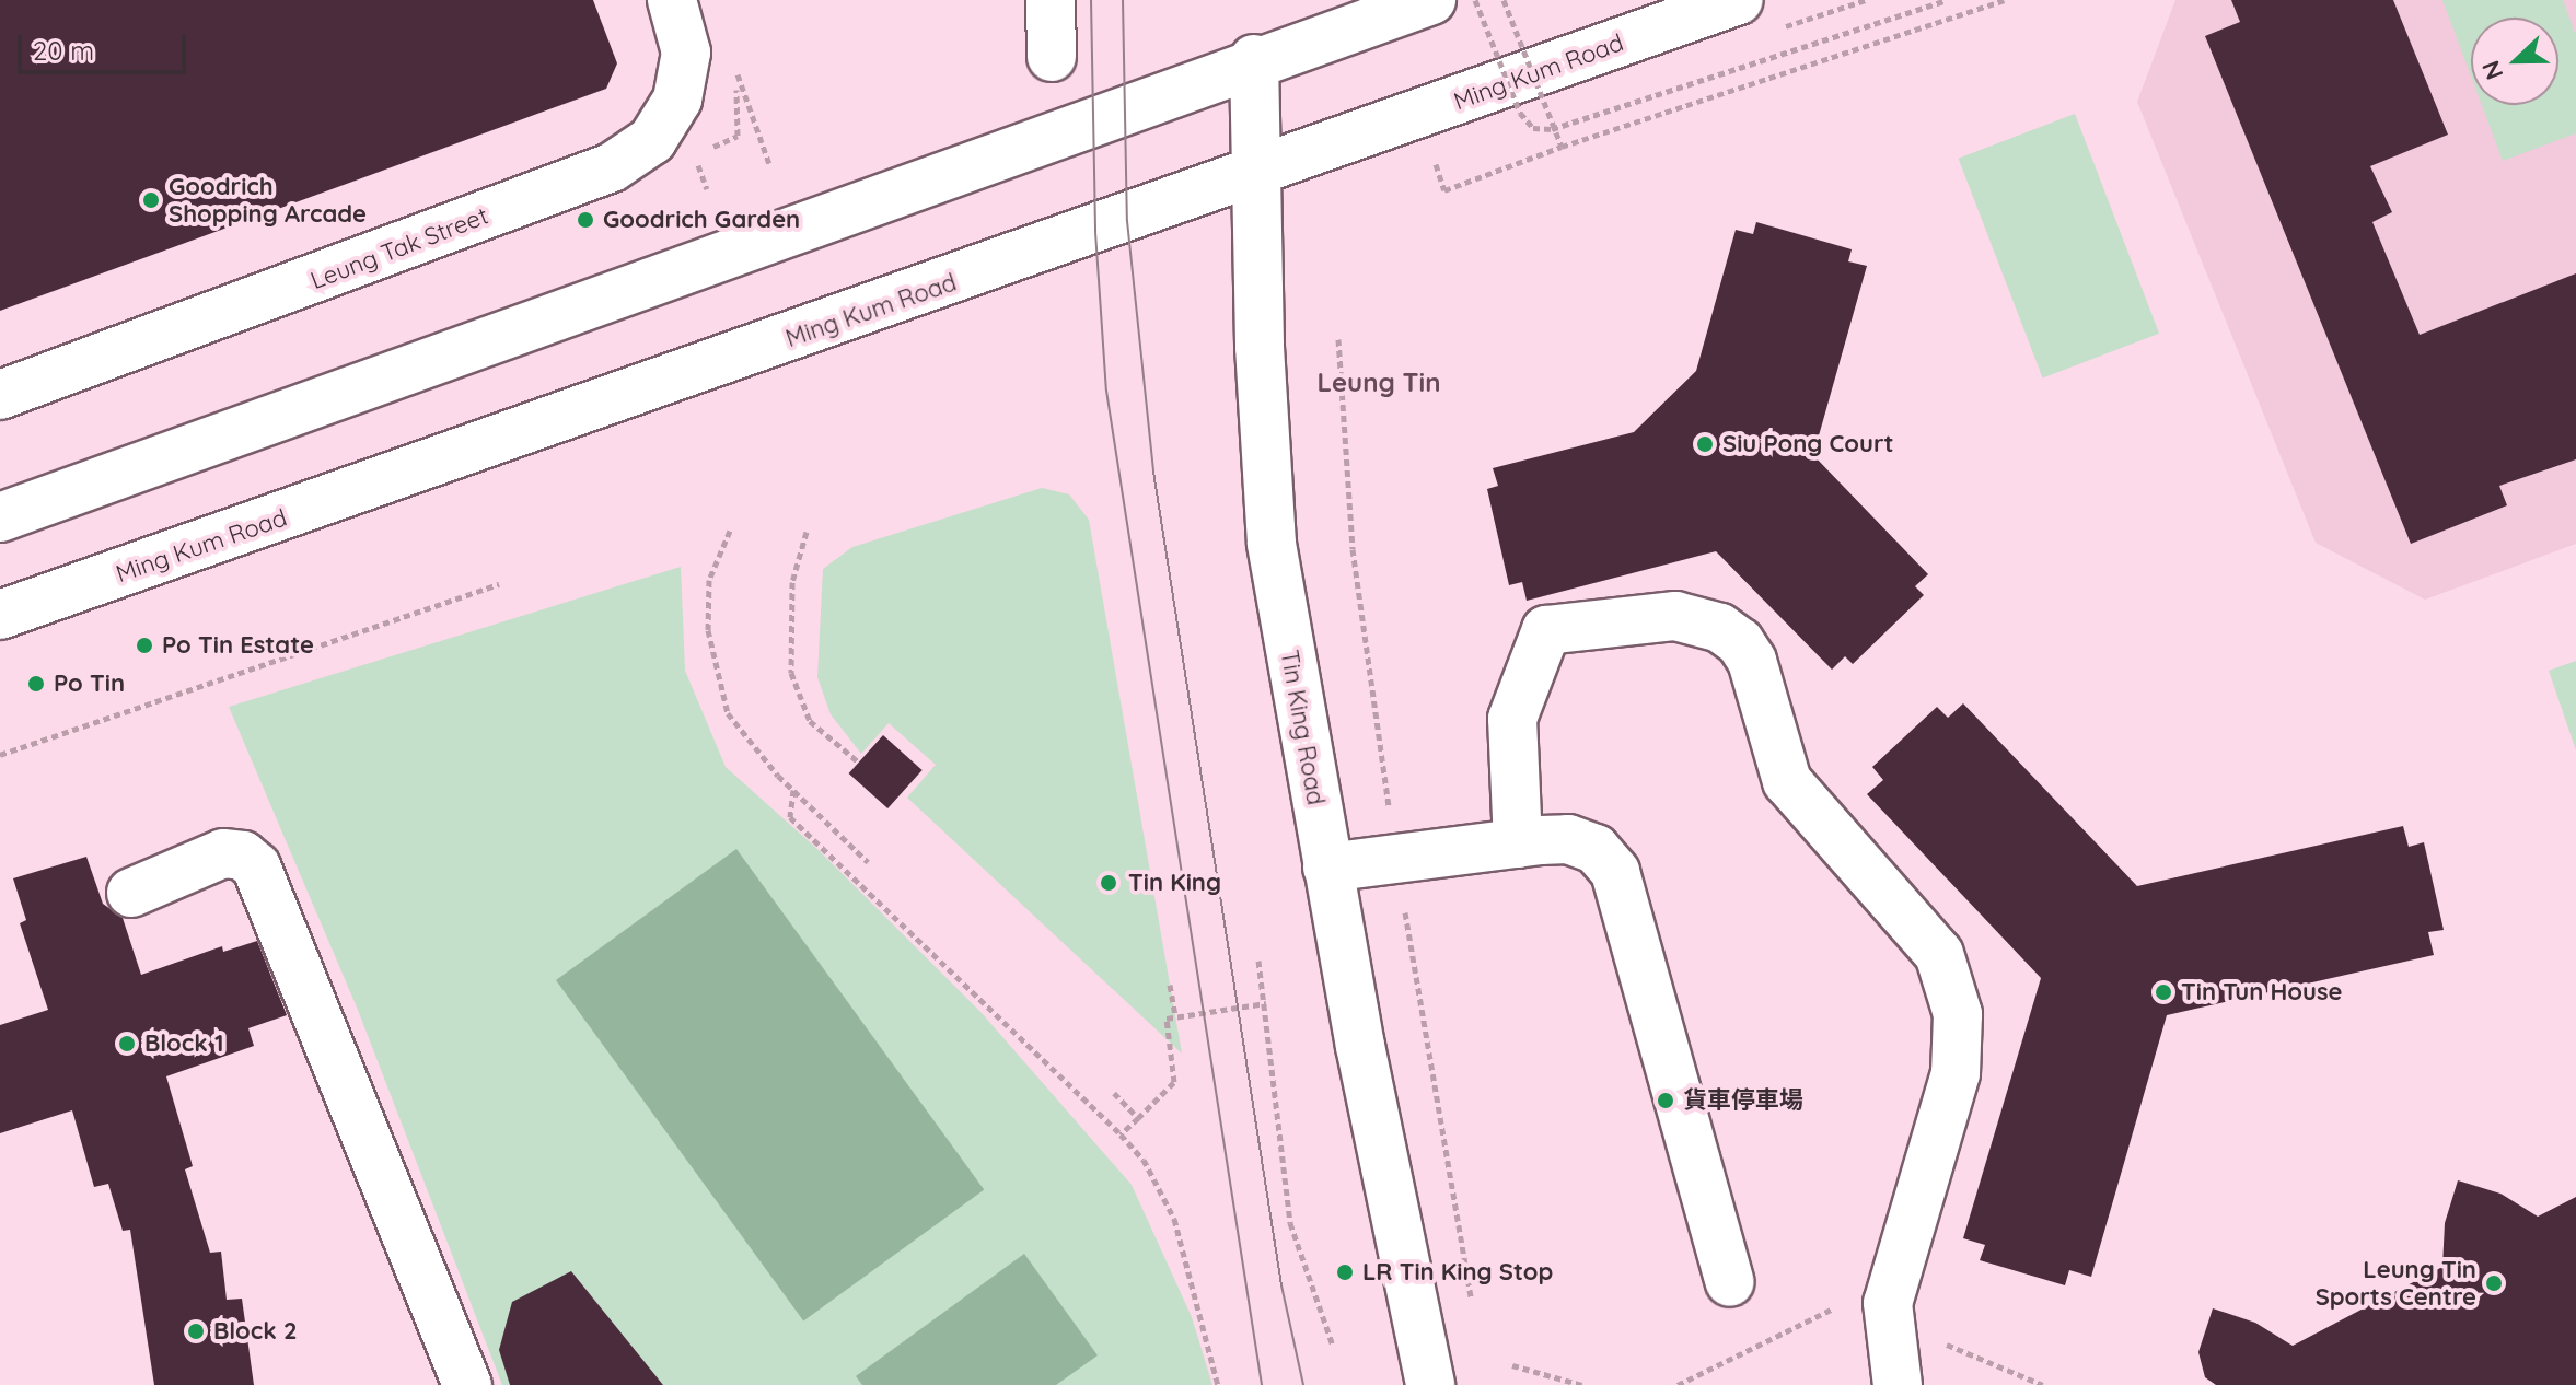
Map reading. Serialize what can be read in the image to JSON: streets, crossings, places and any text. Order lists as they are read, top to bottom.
{
  "streets": {
    "main road": ["Ming Kum Road", "Leung Tak Street", "Tin King Road"]
  },
  "crossings": [
    ["Ming Kum Road", "Tin King Road"]
  ],
  "districts": ["Leung Tin"],
  "places": [
    "Goodrich Shopping Arcade",
    "Goodrich Garden",
    "Siu Pong Court",
    "Po Tin Estate",
    "Po Tin",
    "Tin King",
    "Tin Tun House",
    "Block 1",
    "貨車停車場",
    "LR Tin King Stop",
    "Leung Tin Sports Centre",
    "Block 2"
  ],
  "scale_bar": "20 m",
  "north": "left"
}
